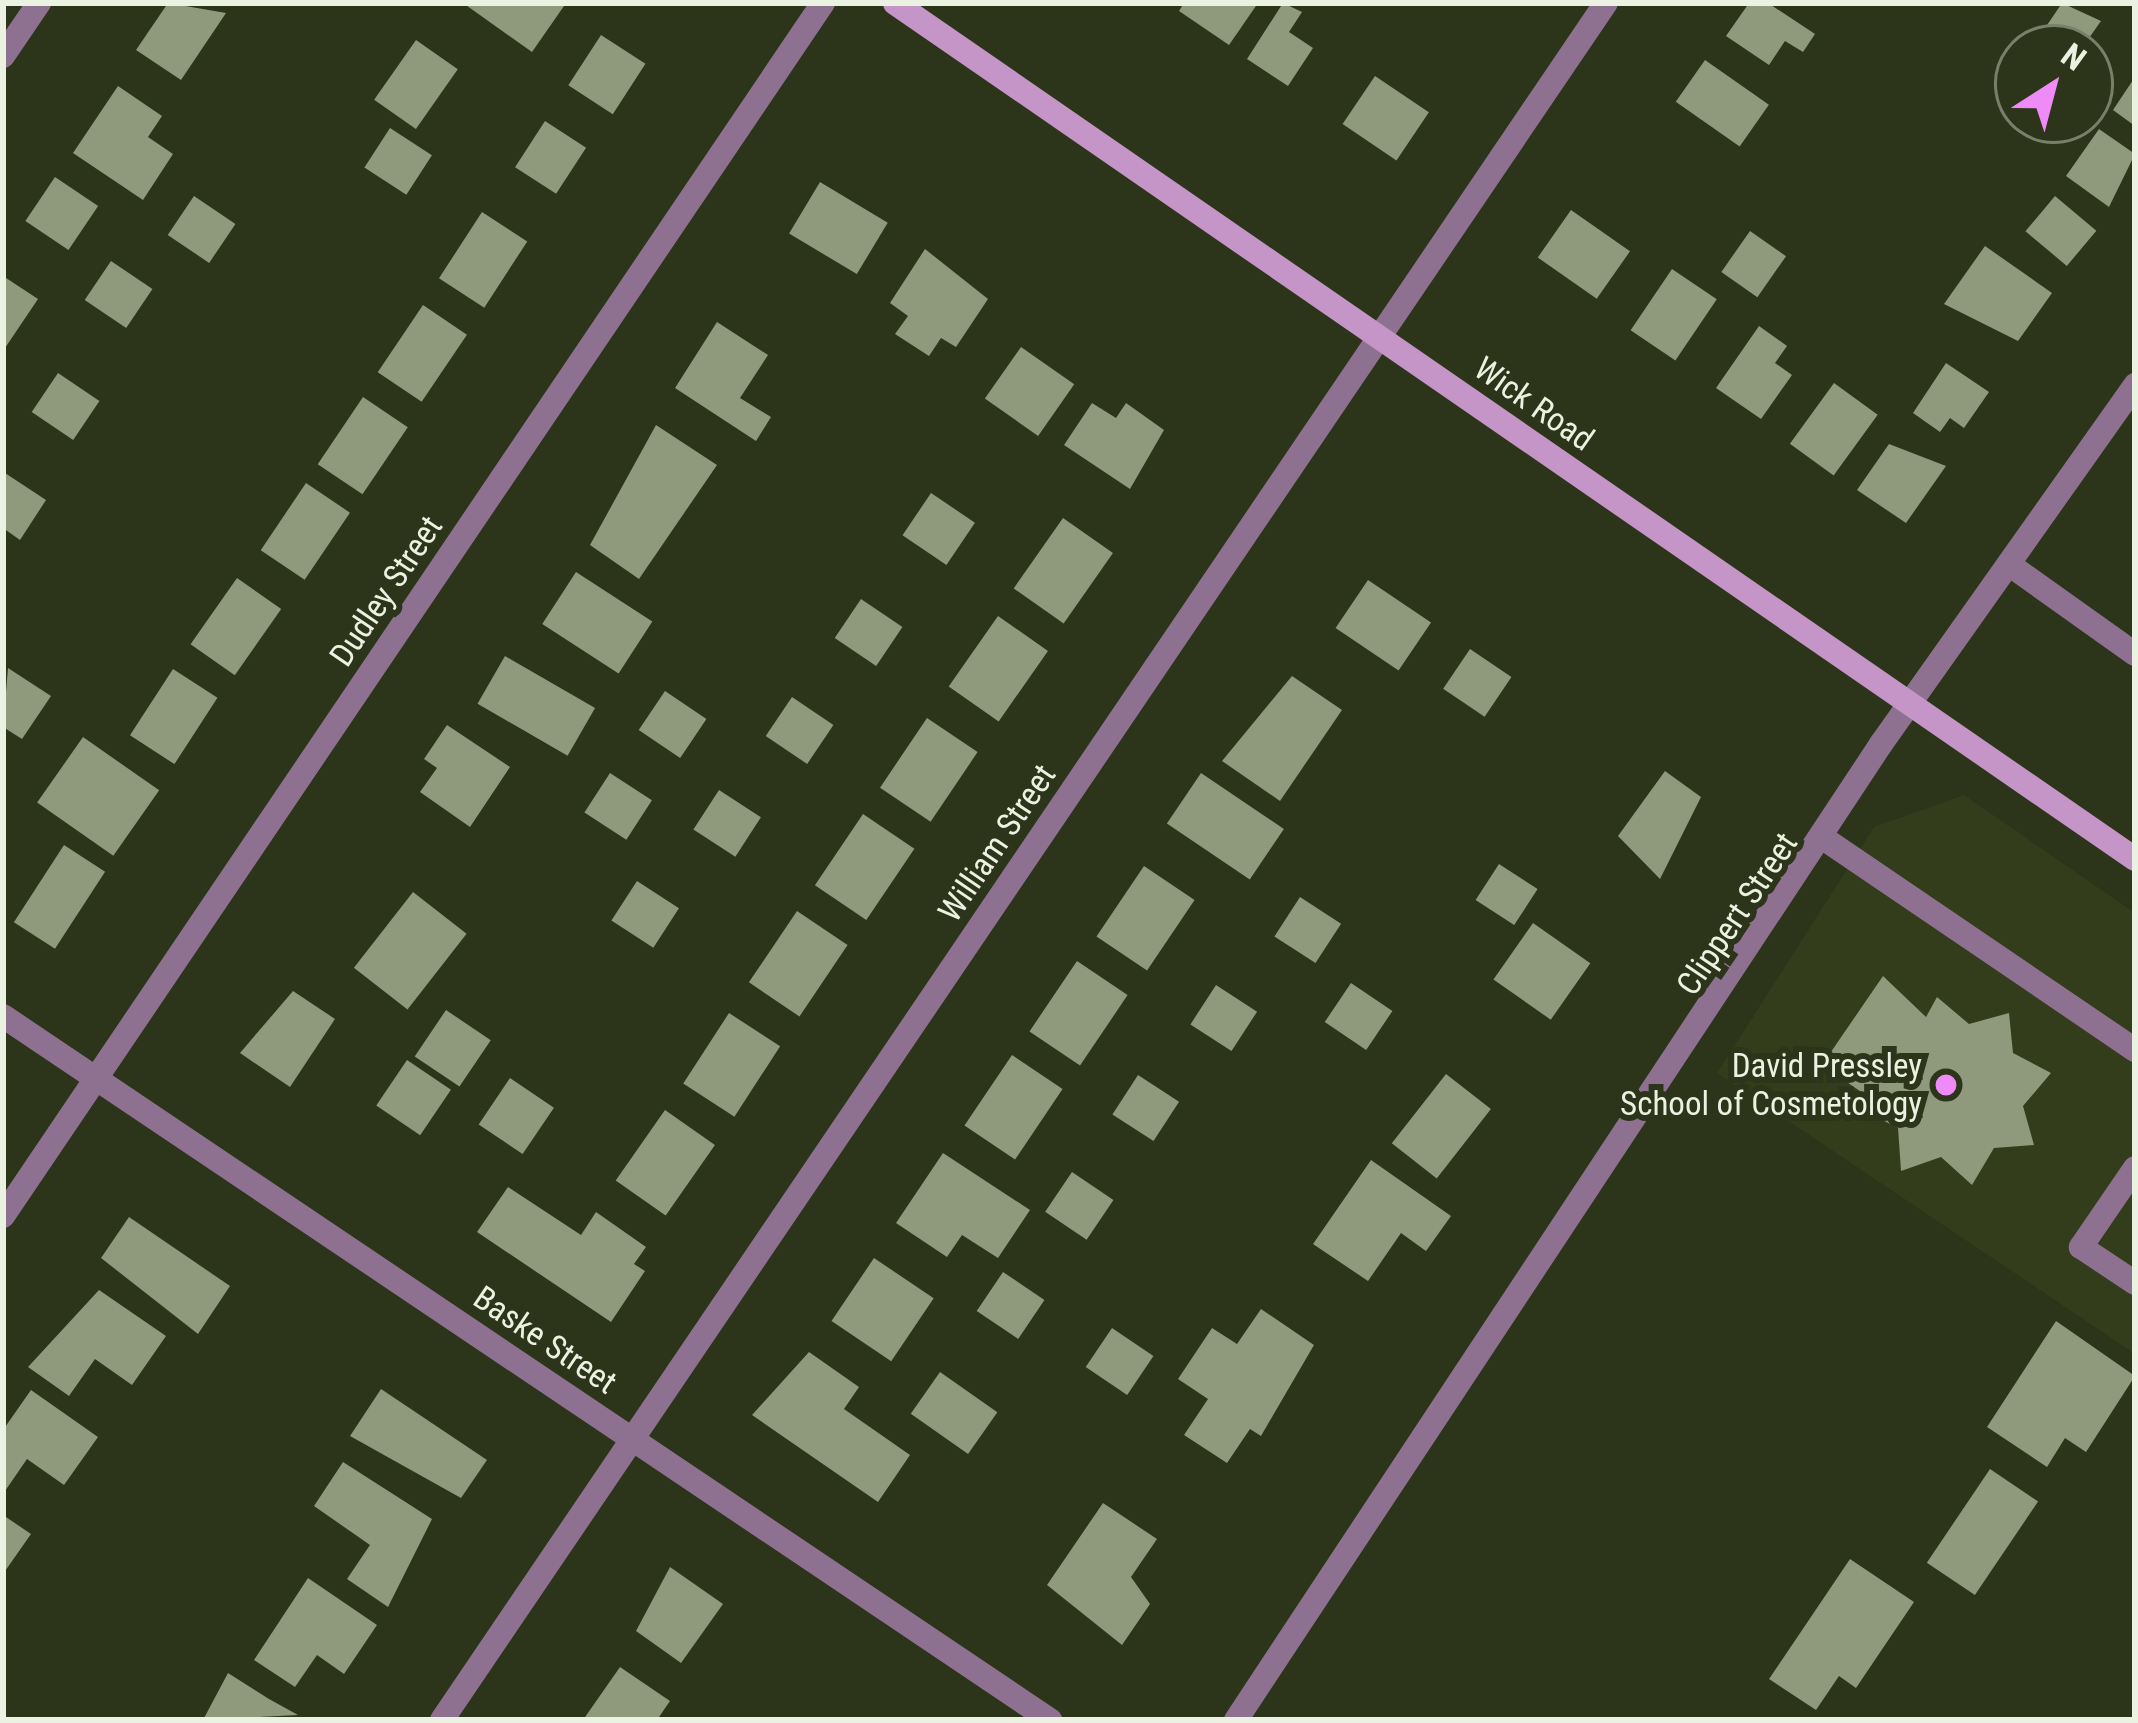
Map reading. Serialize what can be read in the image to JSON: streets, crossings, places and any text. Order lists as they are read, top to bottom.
{
  "streets": {
    "street": [
      "Wick Road",
      "Dudley Street",
      "William Street",
      "Clippert Street",
      "Baske Street"
    ]
  },
  "crossings": [
    ["Wick Road", "William Street"],
    ["Wick Road", "Clippert Street"],
    ["Dudley Street", "Baske Street"],
    ["William Street", "Baske Street"]
  ],
  "places": ["David Pressley School of Cosmetology"],
  "north": "top right"
}
